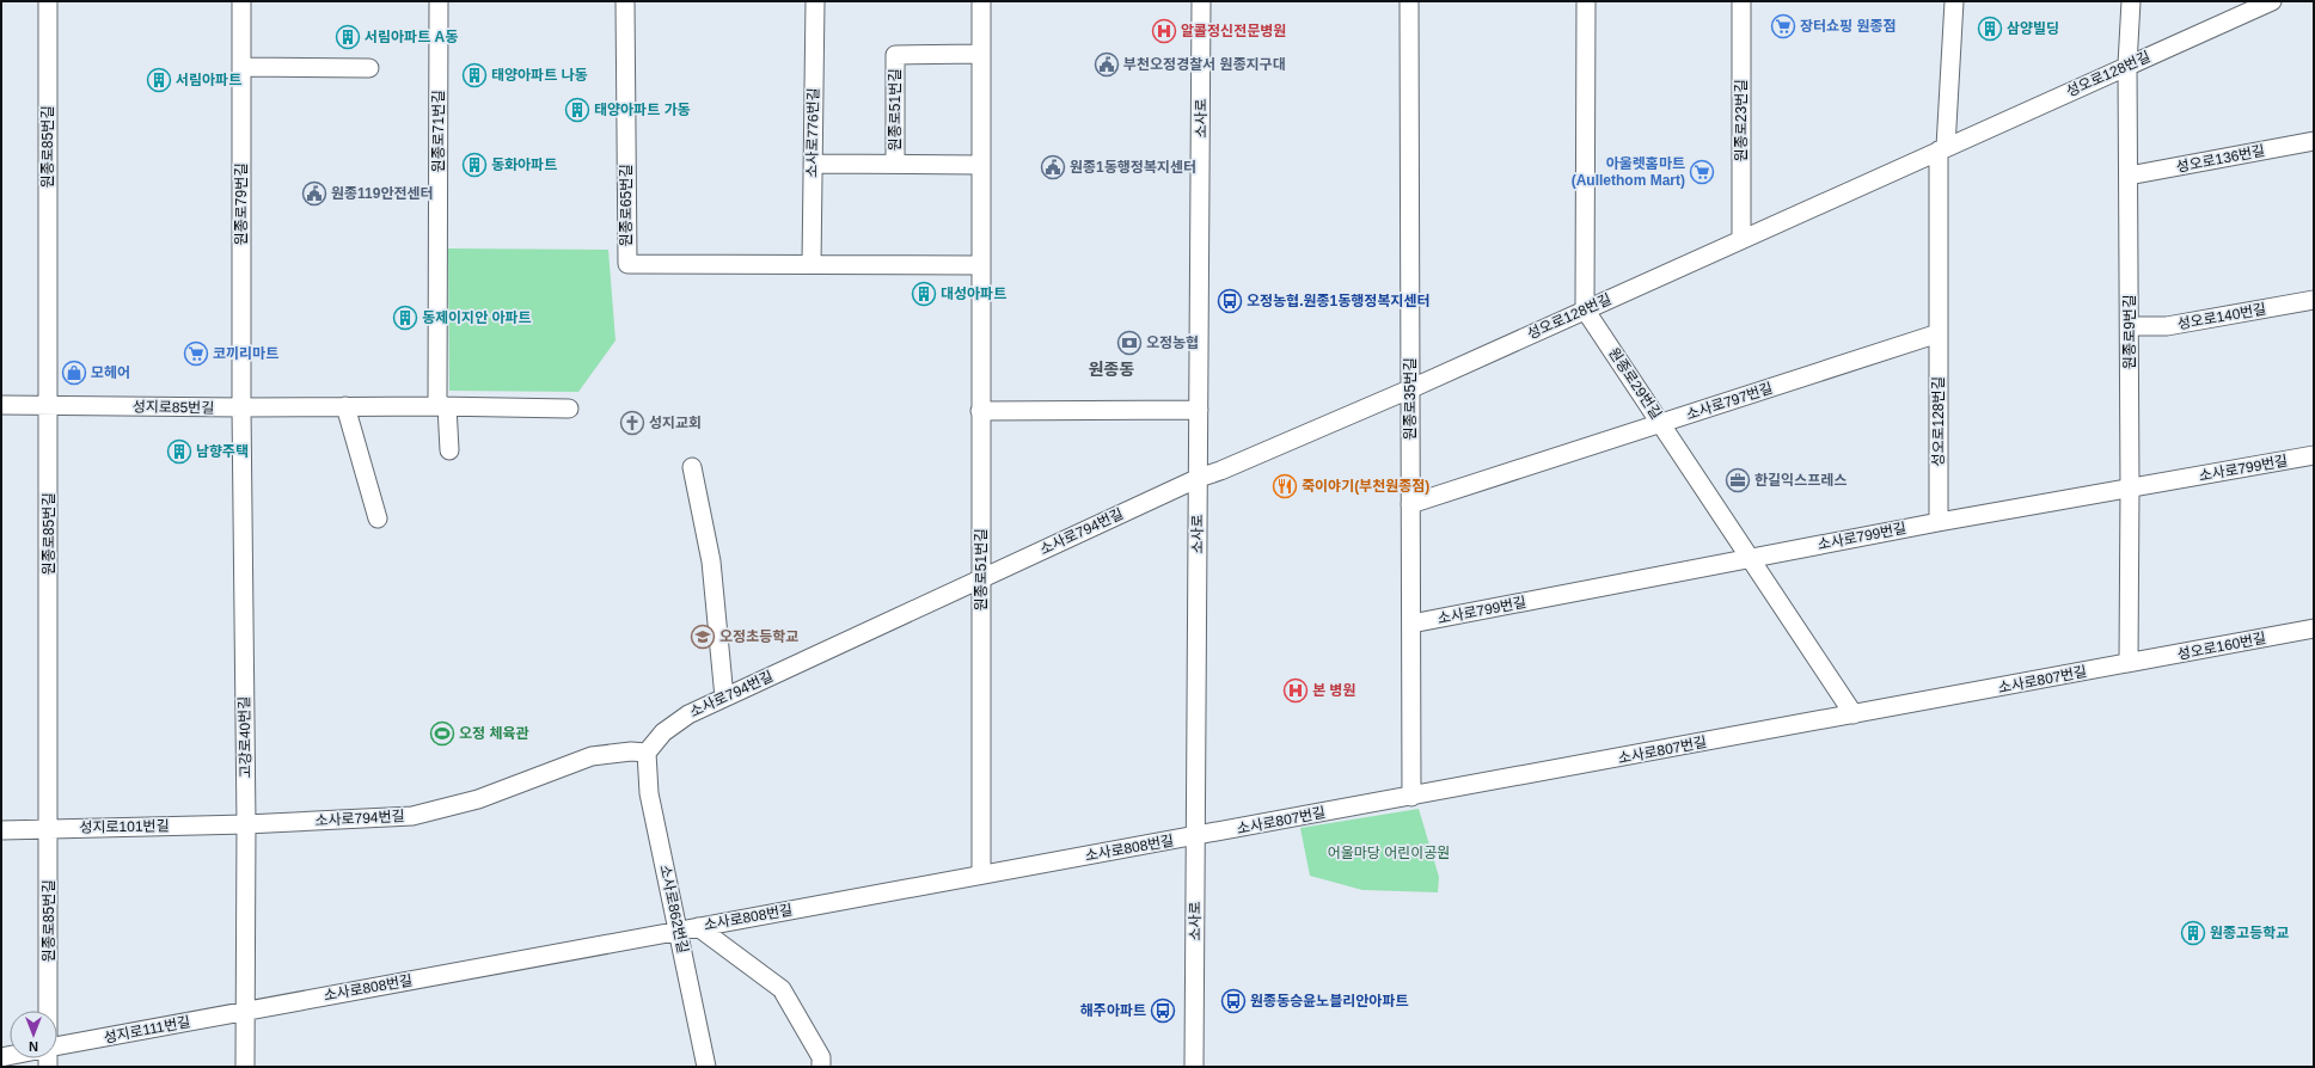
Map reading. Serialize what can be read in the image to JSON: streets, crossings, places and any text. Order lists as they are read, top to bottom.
{
  "streets": {
    "street": [
      "성오로128번길",
      "원종로51번길",
      "소사로",
      "원종로23번길",
      "원종로71번길",
      "소사로776번길",
      "원종로85번길",
      "성오로136번길",
      "원종로79번길",
      "원종로65번길",
      "성오로140번길",
      "원종로9번길",
      "원종로29번길",
      "원종로35번길",
      "소사로797번길",
      "성지로85번길",
      "소사로799번길",
      "소사로794번길",
      "성오로160번길",
      "소사로807번길",
      "고강로40번길",
      "성지로101번길",
      "소사로808번길",
      "소사로862번길",
      "성지로111번길"
    ]
  },
  "crossings": [
    ["성오로128번길", "소사로"],
    ["성오로128번길", "원종로23번길"],
    ["성오로128번길", "원종로9번길"],
    ["성오로128번길", "원종로29번길"],
    ["성오로128번길", "원종로35번길"],
    ["성오로128번길", "소사로797번길"],
    ["성오로128번길", "소사로799번길"],
    ["성오로128번길", "소사로794번길"],
    ["원종로51번길", "소사로776번길"],
    ["원종로51번길", "소사로794번길"],
    ["원종로51번길", "소사로808번길"],
    ["소사로", "소사로794번길"],
    ["소사로", "소사로807번길"],
    ["소사로", "소사로808번길"],
    ["원종로71번길", "성지로85번길"],
    ["소사로776번길", "원종로65번길"],
    ["원종로85번길", "성지로85번길"],
    ["원종로85번길", "성지로101번길"],
    ["성오로136번길", "원종로9번길"],
    ["원종로79번길", "성지로85번길"],
    ["원종로79번길", "고강로40번길"],
    ["성오로140번길", "원종로9번길"],
    ["원종로9번길", "소사로799번길"],
    ["원종로9번길", "성오로160번길"],
    ["원종로9번길", "소사로807번길"],
    ["원종로29번길", "소사로797번길"],
    ["원종로29번길", "소사로799번길"],
    ["원종로29번길", "소사로807번길"],
    ["원종로35번길", "소사로797번길"],
    ["원종로35번길", "소사로799번길"],
    ["원종로35번길", "소사로807번길"],
    ["성지로85번길", "고강로40번길"],
    ["소사로794번길", "고강로40번길"],
    ["소사로794번길", "성지로101번길"],
    ["소사로794번길", "소사로862번길"],
    ["성오로160번길", "소사로807번길"],
    ["소사로807번길", "소사로808번길"],
    ["고강로40번길", "성지로101번길"],
    ["고강로40번길", "소사로808번길"],
    ["고강로40번길", "성지로111번길"],
    ["소사로808번길", "소사로862번길"],
    ["소사로808번길", "성지로111번길"]
  ],
  "districts": ["원종동"],
  "parks": ["어울마당 어린이공원"],
  "places": {
    "supermarket": ["장터쇼핑 원종점", "아울렛홈마트 (Aullethom Mart)", "코끼리마트"],
    "building": [
      "삼양빌딩",
      "서림아파트 A동",
      "태양아파트 나동",
      "서림아파트",
      "태양아파트 가동",
      "동화아파트",
      "대성아파트",
      "동제이지안 아파트",
      "남향주택",
      "원종고등학교"
    ],
    "hospital": ["알콜정신전문병원", "본 병원"],
    "public building": ["부천오정경찰서 원종지구대", "원종1동행정복지센터", "원종119안전센터"],
    "bus stop": ["오정농협.원종1동행정복지센터", "원종동승윤노블리안아파트", "해주아파트"],
    "bank": ["오정농협"],
    "shop": ["모헤어"],
    "church": ["성지교회"],
    "office": ["한길익스프레스"],
    "restaurant": ["죽이야기(부천원종점)"],
    "school or university": ["오정초등학교"],
    "sports": ["오정 체육관"]
  },
  "north": "bottom"
}
